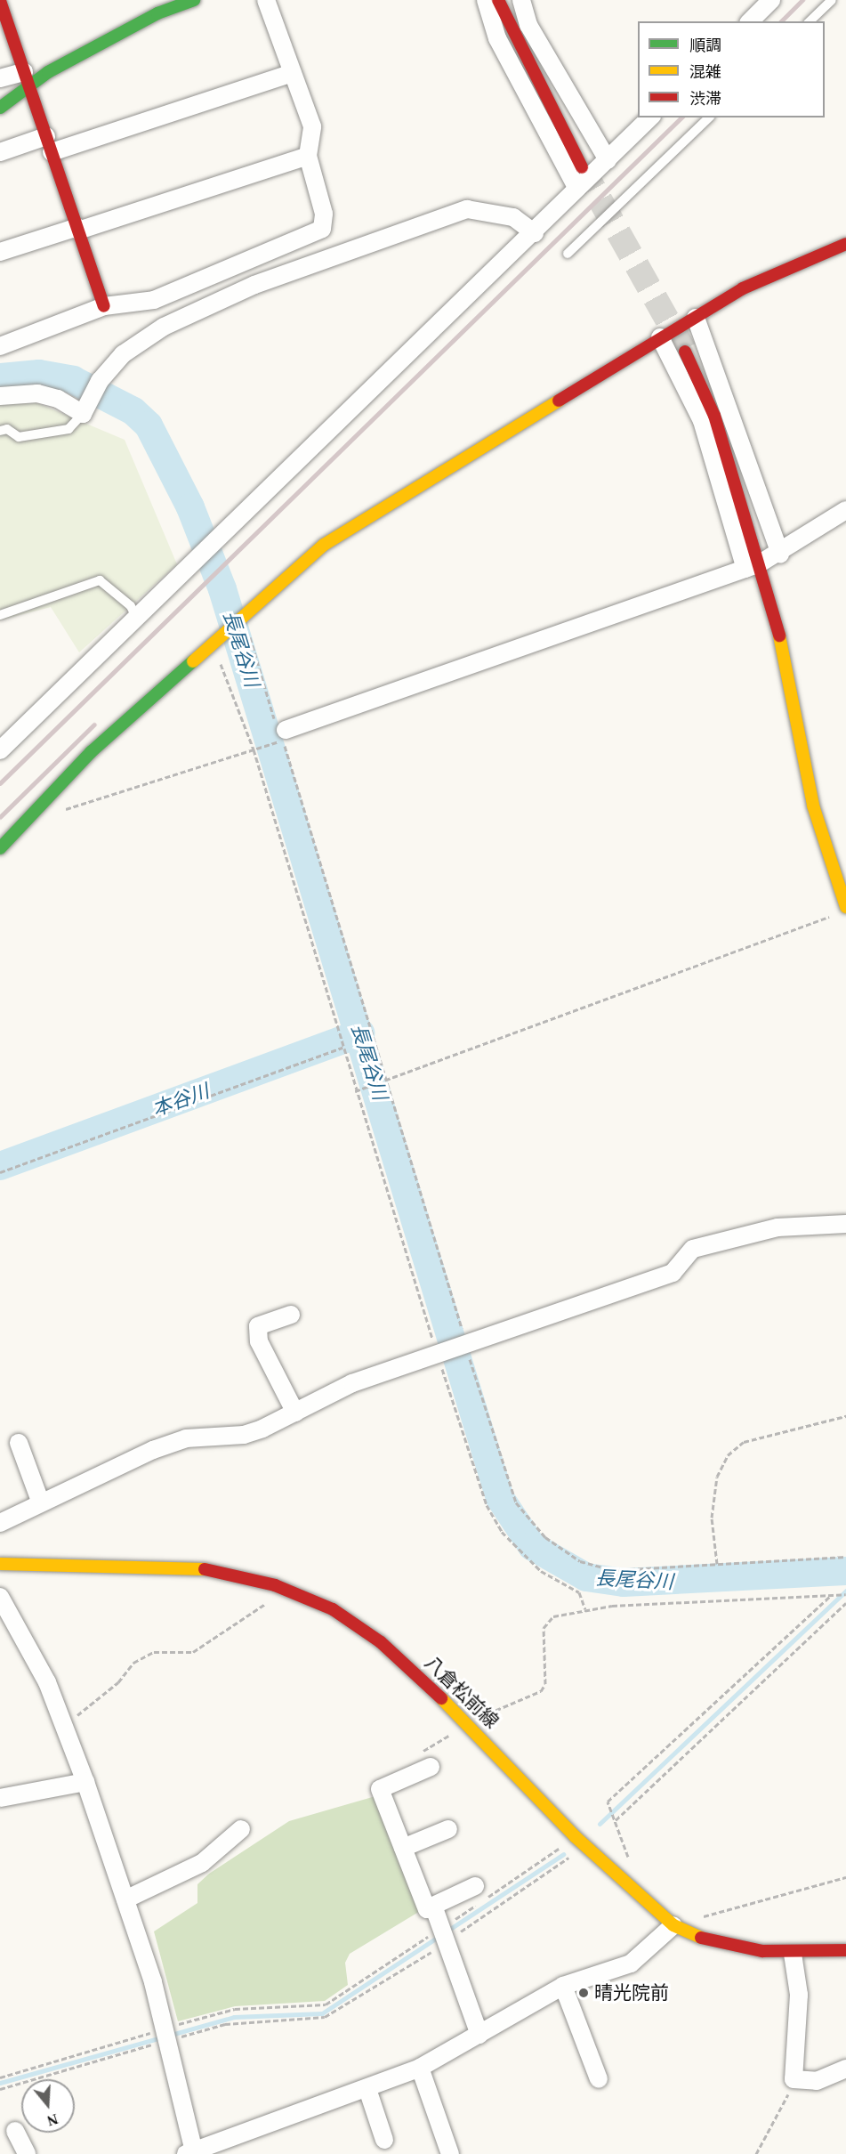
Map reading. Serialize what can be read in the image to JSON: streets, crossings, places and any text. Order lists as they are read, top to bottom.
{
  "streets": {
    "street": ["八倉松前線"]
  },
  "water": ["長尾谷川", "本谷川"],
  "places": ["晴光院前"],
  "legend": ["順調", "混雑", "渋滞"],
  "north": "bottom"
}
